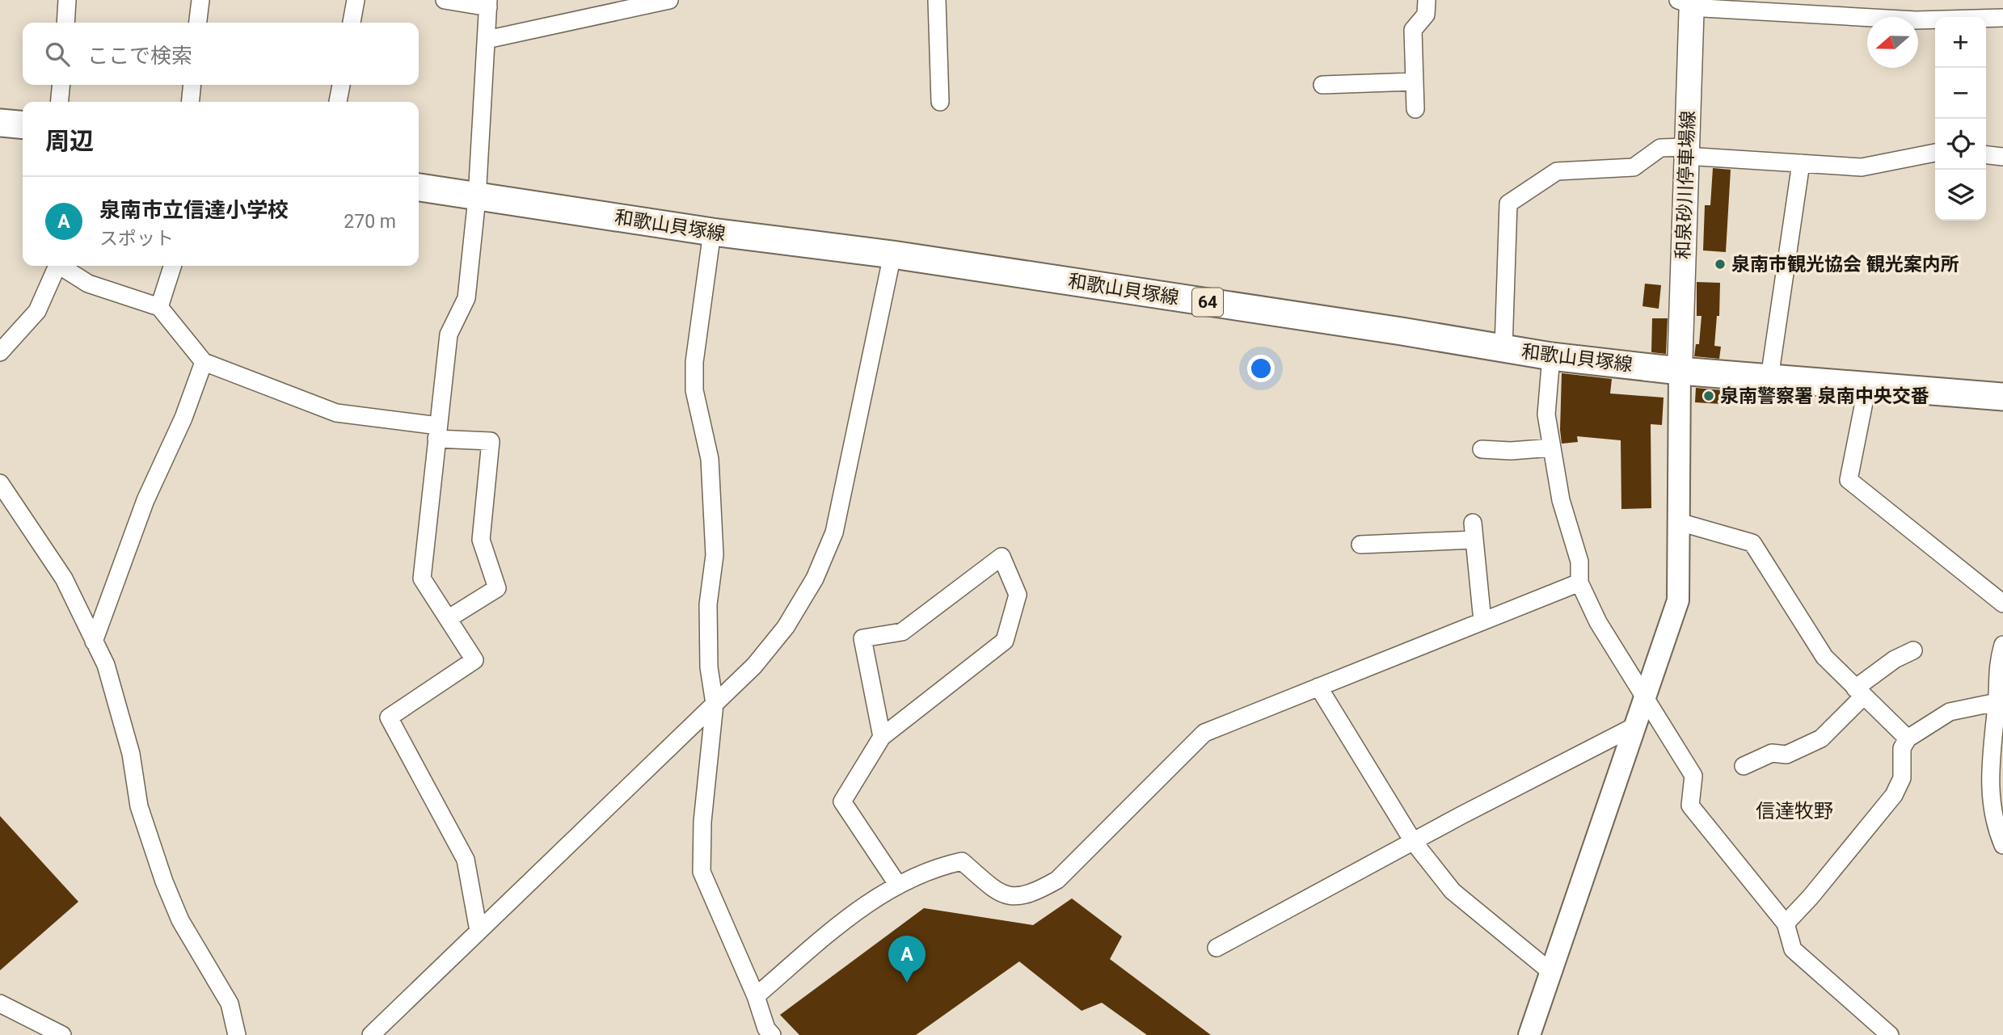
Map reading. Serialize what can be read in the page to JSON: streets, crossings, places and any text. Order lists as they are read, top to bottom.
{
  "streets": {
    "main road": ["和泉砂川停車場線", "和歌山貝塚線", "64"]
  },
  "crossings": [
    ["和泉砂川停車場線", "和歌山貝塚線"]
  ],
  "districts": ["信達牧野"],
  "places": ["泉南市観光協会 観光案内所", "泉南警察署 泉南中央交番"],
  "north": "left",
  "page": {
    "map_buttons": ["+", "−"],
    "search": "ここで検索",
    "heading": "周辺",
    "list": [
      {
        "mark": "A",
        "name": "泉南市立信達小学校",
        "note": "スポット",
        "value": "270 m"
      }
    ],
    "pins": "A"
  }
}
